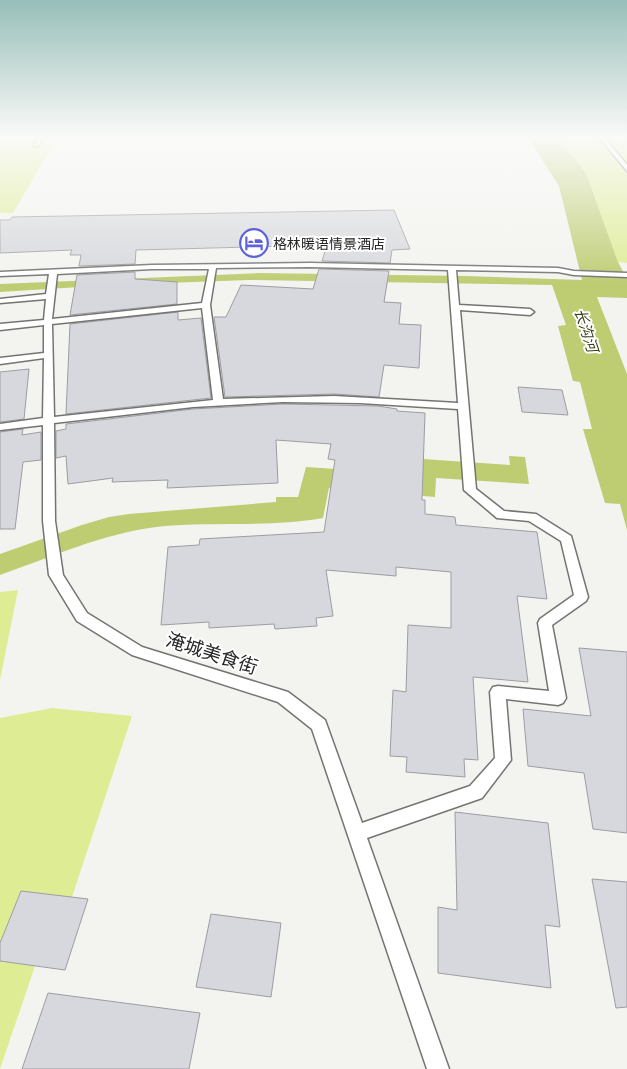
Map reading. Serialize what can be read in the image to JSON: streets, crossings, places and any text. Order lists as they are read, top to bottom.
{
  "streets": {
    "lane": ["淹城美食街"]
  },
  "water": ["长沟河"],
  "places": {
    "hotel": ["格林暖语情景酒店"]
  }
}
